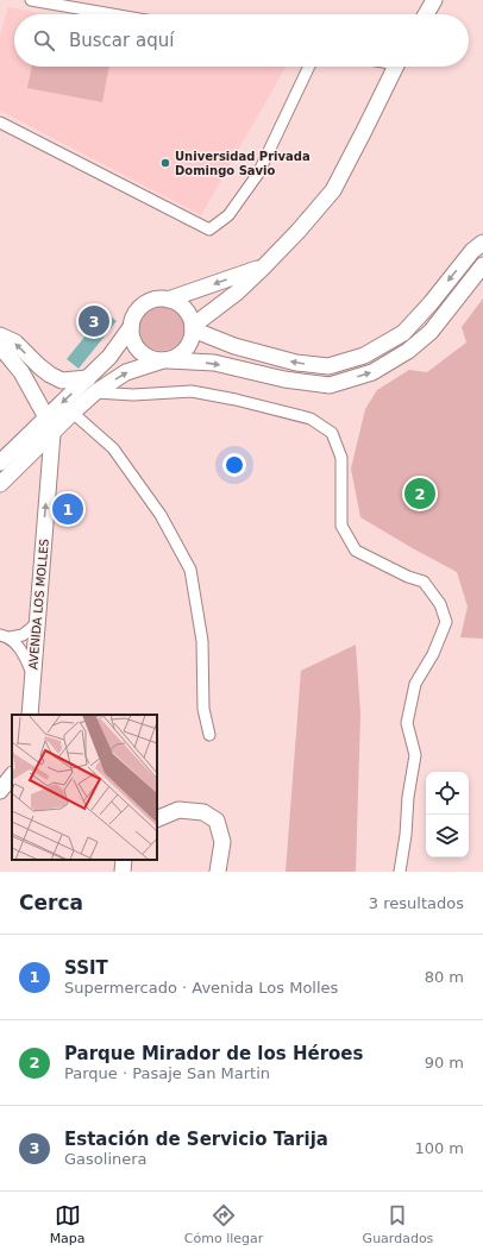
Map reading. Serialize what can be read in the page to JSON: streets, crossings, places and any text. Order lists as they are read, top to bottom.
{
  "streets": {
    "street": ["AVENIDA LOS MOLLES"]
  },
  "one_way": ["AVENIDA LOS MOLLES"],
  "places": ["Universidad Privada Domingo Savio"],
  "page": {
    "search": "Buscar aquí",
    "pins": ["3", "2", "1"],
    "heading": ["Cerca", "3 resultados"],
    "list": [
      {
        "mark": "1",
        "name": "SSIT",
        "note": "Supermercado · Avenida Los Molles",
        "value": "80 m"
      },
      {
        "mark": "2",
        "name": "Parque Mirador de los Héroes",
        "note": "Parque · Pasaje San Martin",
        "value": "90 m"
      },
      {
        "mark": "3",
        "name": "Estación de Servicio Tarija",
        "note": "Gasolinera",
        "value": "100 m"
      }
    ],
    "nav": ["Mapa", "Cómo llegar", "Guardados"]
  }
}
